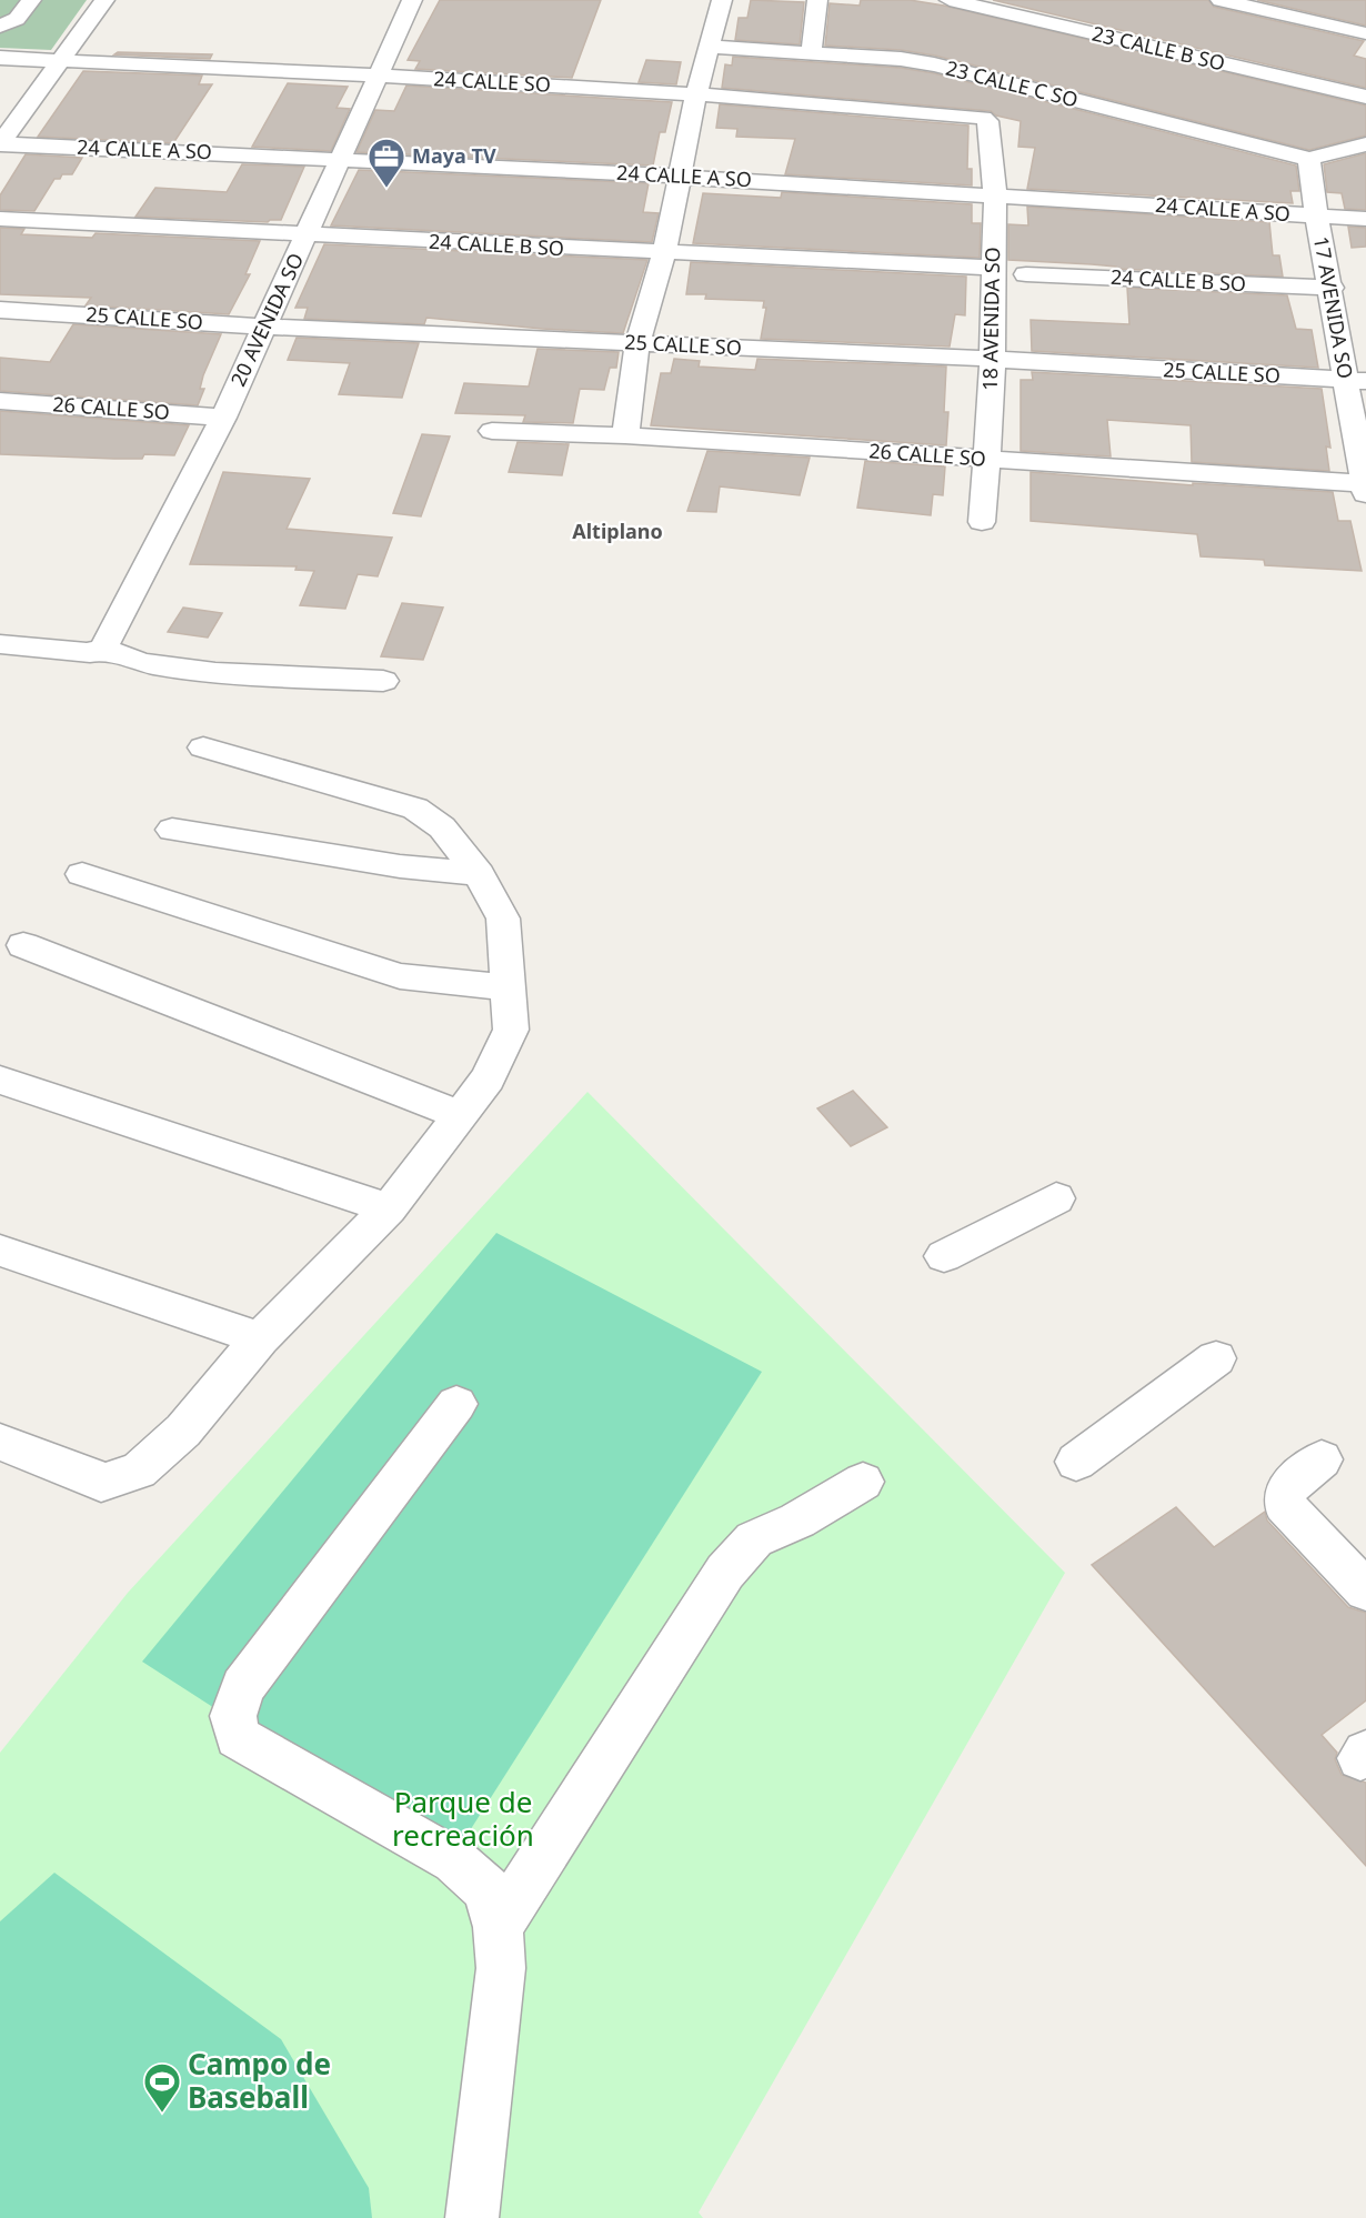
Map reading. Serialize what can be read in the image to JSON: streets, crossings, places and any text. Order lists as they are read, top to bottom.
{
  "streets": {
    "street": [
      "23 CALLE B SO",
      "24 CALLE SO",
      "23 CALLE C SO",
      "24 CALLE A SO",
      "24 CALLE B SO",
      "17 AVENIDA SO",
      "25 CALLE SO",
      "18 AVENIDA SO",
      "20 AVENIDA SO",
      "26 CALLE SO"
    ]
  },
  "crossings": [
    ["24 CALLE SO", "18 AVENIDA SO"],
    ["24 CALLE SO", "20 AVENIDA SO"],
    ["23 CALLE C SO", "17 AVENIDA SO"],
    ["24 CALLE A SO", "17 AVENIDA SO"],
    ["24 CALLE A SO", "18 AVENIDA SO"],
    ["24 CALLE A SO", "20 AVENIDA SO"],
    ["24 CALLE B SO", "17 AVENIDA SO"],
    ["24 CALLE B SO", "18 AVENIDA SO"],
    ["24 CALLE B SO", "20 AVENIDA SO"],
    ["17 AVENIDA SO", "25 CALLE SO"],
    ["17 AVENIDA SO", "26 CALLE SO"],
    ["25 CALLE SO", "18 AVENIDA SO"],
    ["25 CALLE SO", "20 AVENIDA SO"],
    ["18 AVENIDA SO", "26 CALLE SO"],
    ["20 AVENIDA SO", "26 CALLE SO"]
  ],
  "districts": ["Altiplano"],
  "parks": ["Parque de recreación"],
  "places": {
    "office": ["Maya TV"],
    "sports": ["Campo de Baseball"]
  }
}
